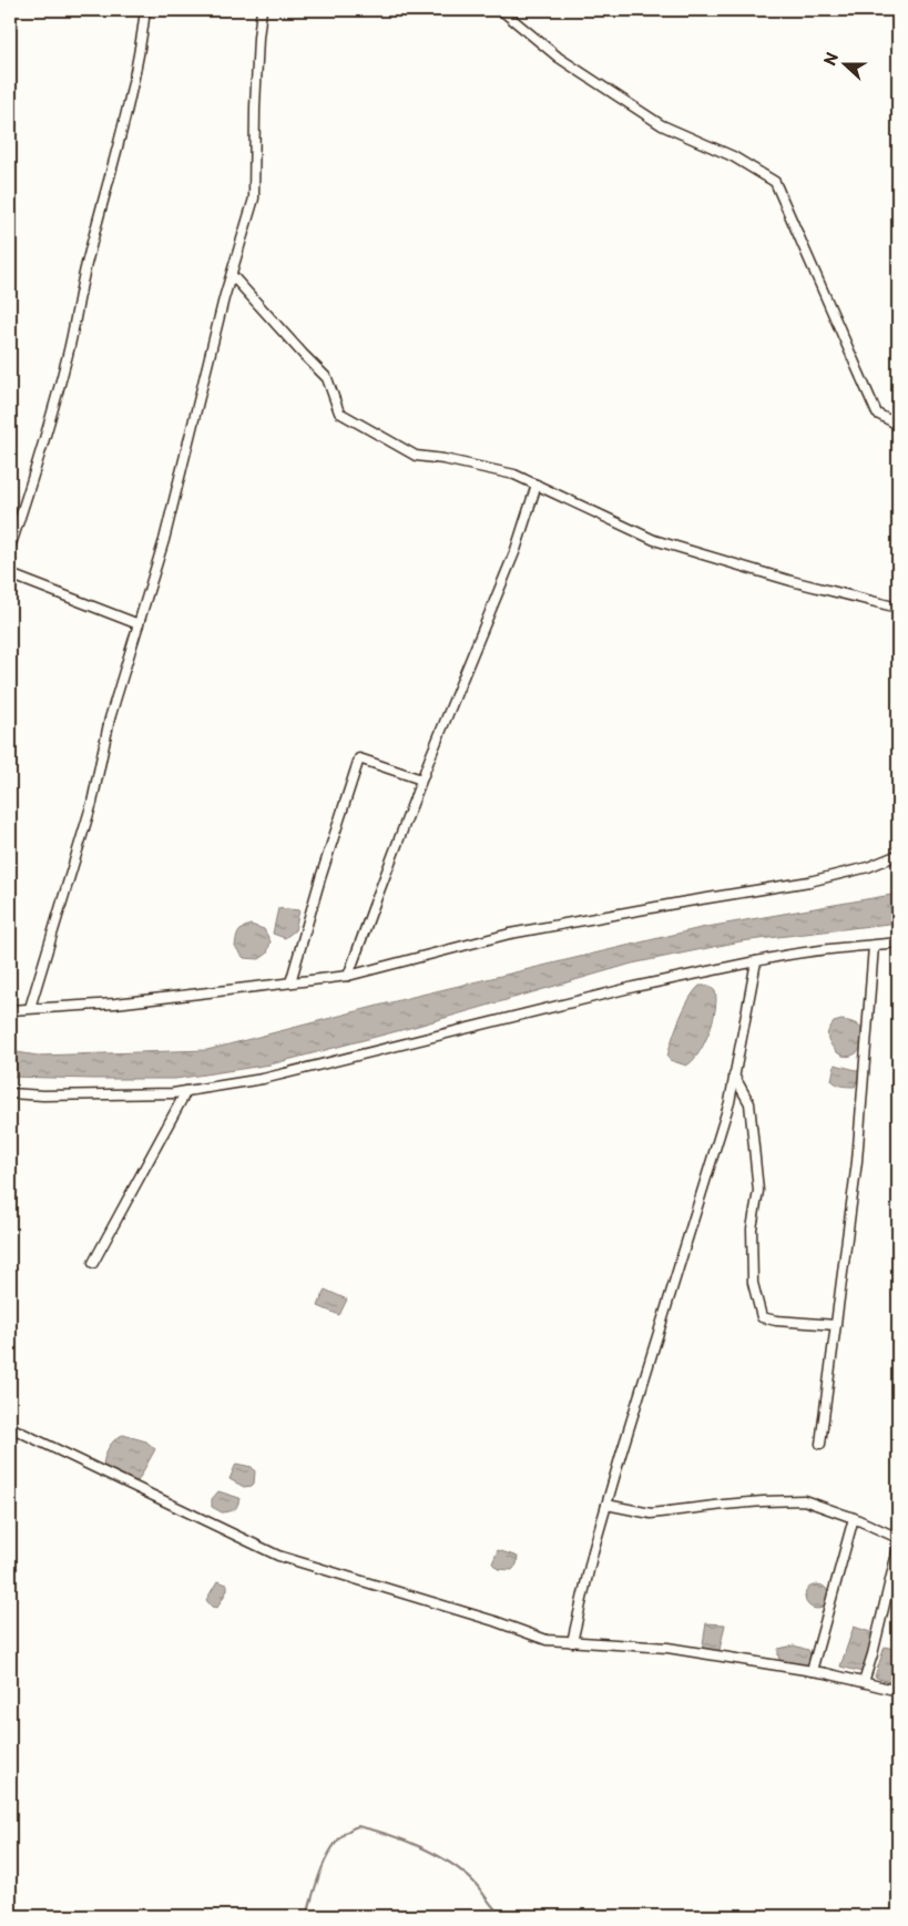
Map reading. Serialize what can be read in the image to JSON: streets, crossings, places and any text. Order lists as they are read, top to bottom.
{
  "north": "left"
}
